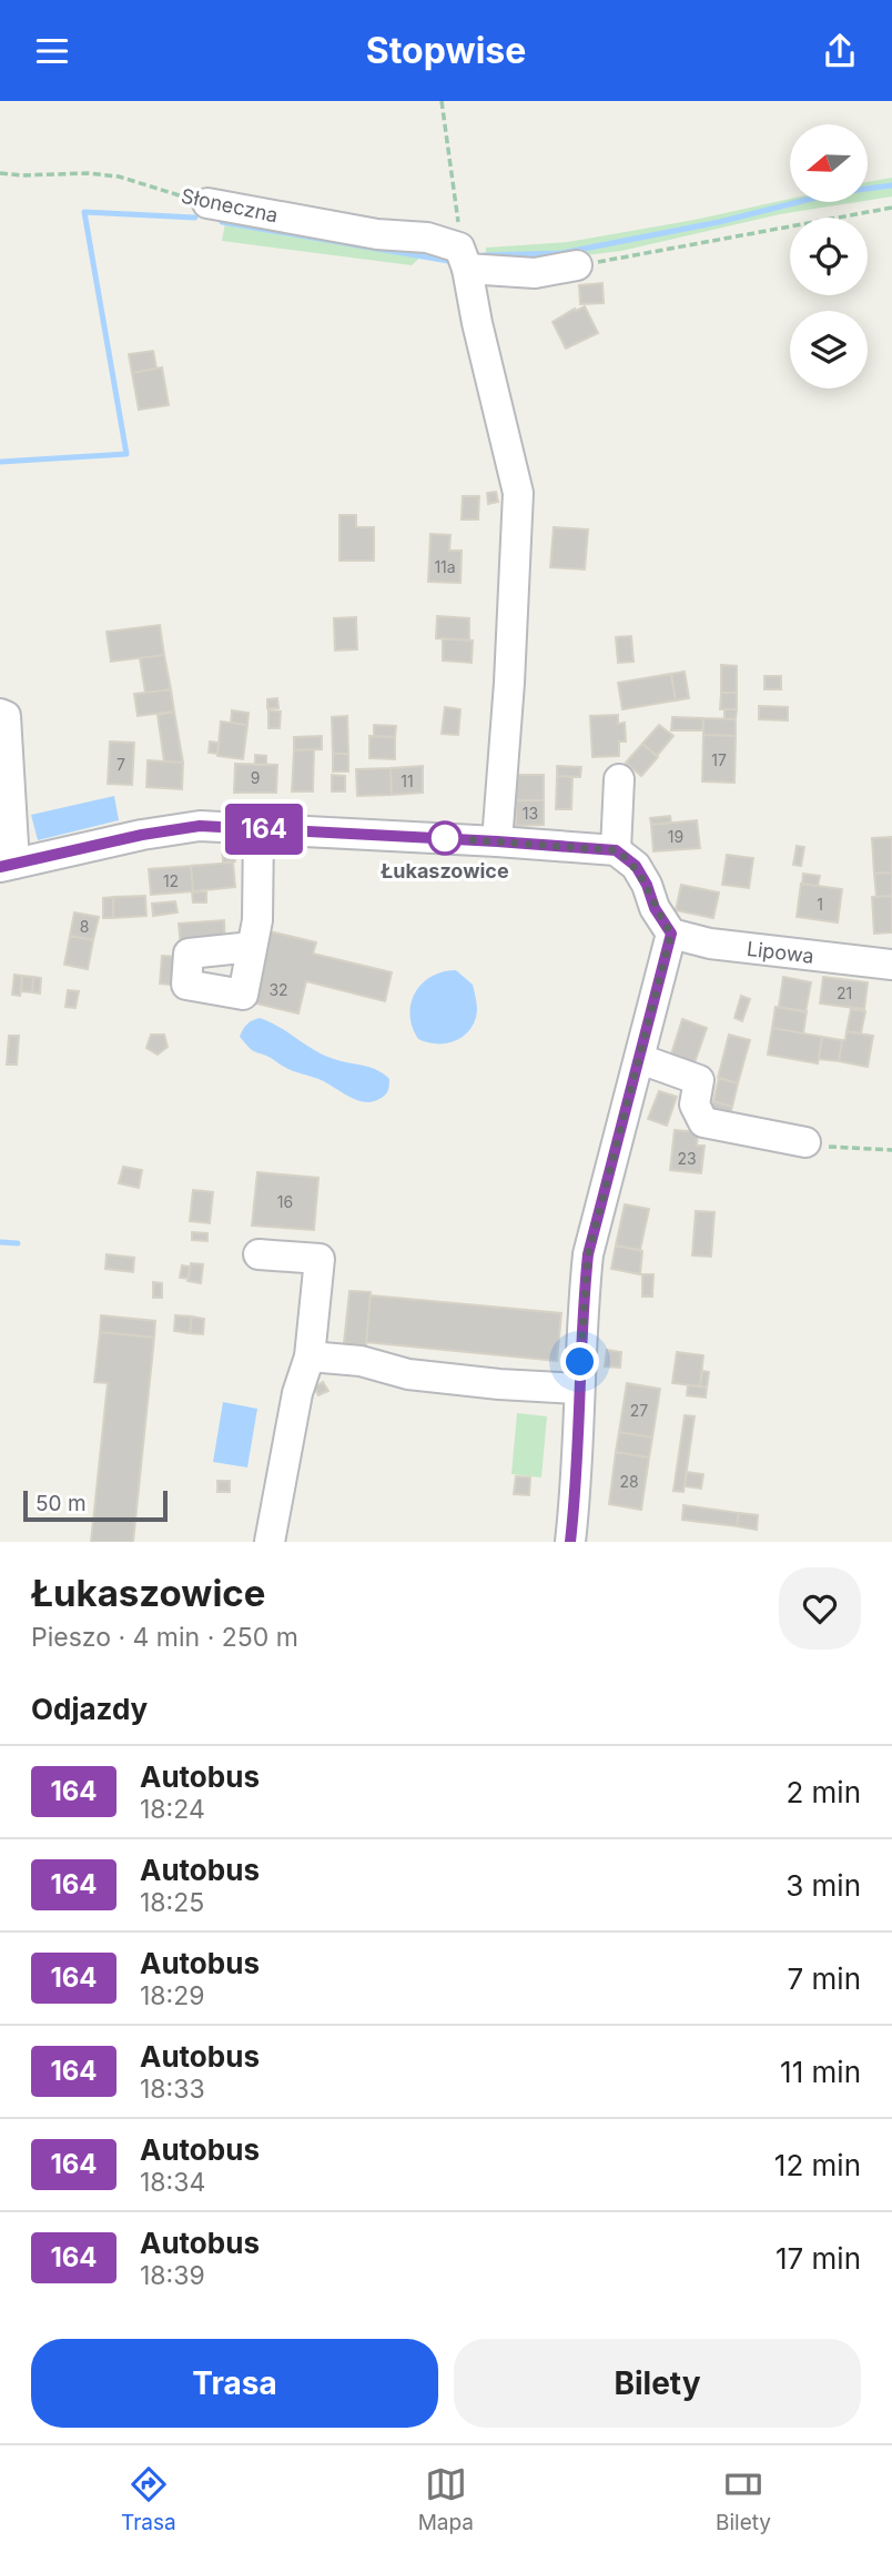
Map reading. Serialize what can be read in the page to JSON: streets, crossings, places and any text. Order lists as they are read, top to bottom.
{
  "streets": {
    "street": ["Słoneczna", "Lipowa"]
  },
  "places": ["Łukaszowice"],
  "lines": ["bus line 164"],
  "house_numbers": [
    "11a",
    "17",
    "7",
    "9",
    "11",
    "13",
    "19",
    "12",
    "1",
    "8",
    "32",
    "21",
    "23",
    "16",
    "27",
    "28"
  ],
  "scale_bar": "50 m",
  "north": "left",
  "page": {
    "header": "Stopwise",
    "on_map": "164",
    "scale": "50 m",
    "heading": [
      ["Łukaszowice", "Pieszo · 4 min · 250 m"],
      "Odjazdy"
    ],
    "list": [
      {
        "mark": "164",
        "name": "Autobus",
        "note": "18:24",
        "value": "2 min"
      },
      {
        "mark": "164",
        "name": "Autobus",
        "note": "18:25",
        "value": "3 min"
      },
      {
        "mark": "164",
        "name": "Autobus",
        "note": "18:29",
        "value": "7 min"
      },
      {
        "mark": "164",
        "name": "Autobus",
        "note": "18:33",
        "value": "11 min"
      },
      {
        "mark": "164",
        "name": "Autobus",
        "note": "18:34",
        "value": "12 min"
      },
      {
        "mark": "164",
        "name": "Autobus",
        "note": "18:39",
        "value": "17 min"
      }
    ],
    "buttons": ["Trasa", "Bilety"],
    "tabs": ["Trasa", "Mapa", "Bilety"]
  }
}
